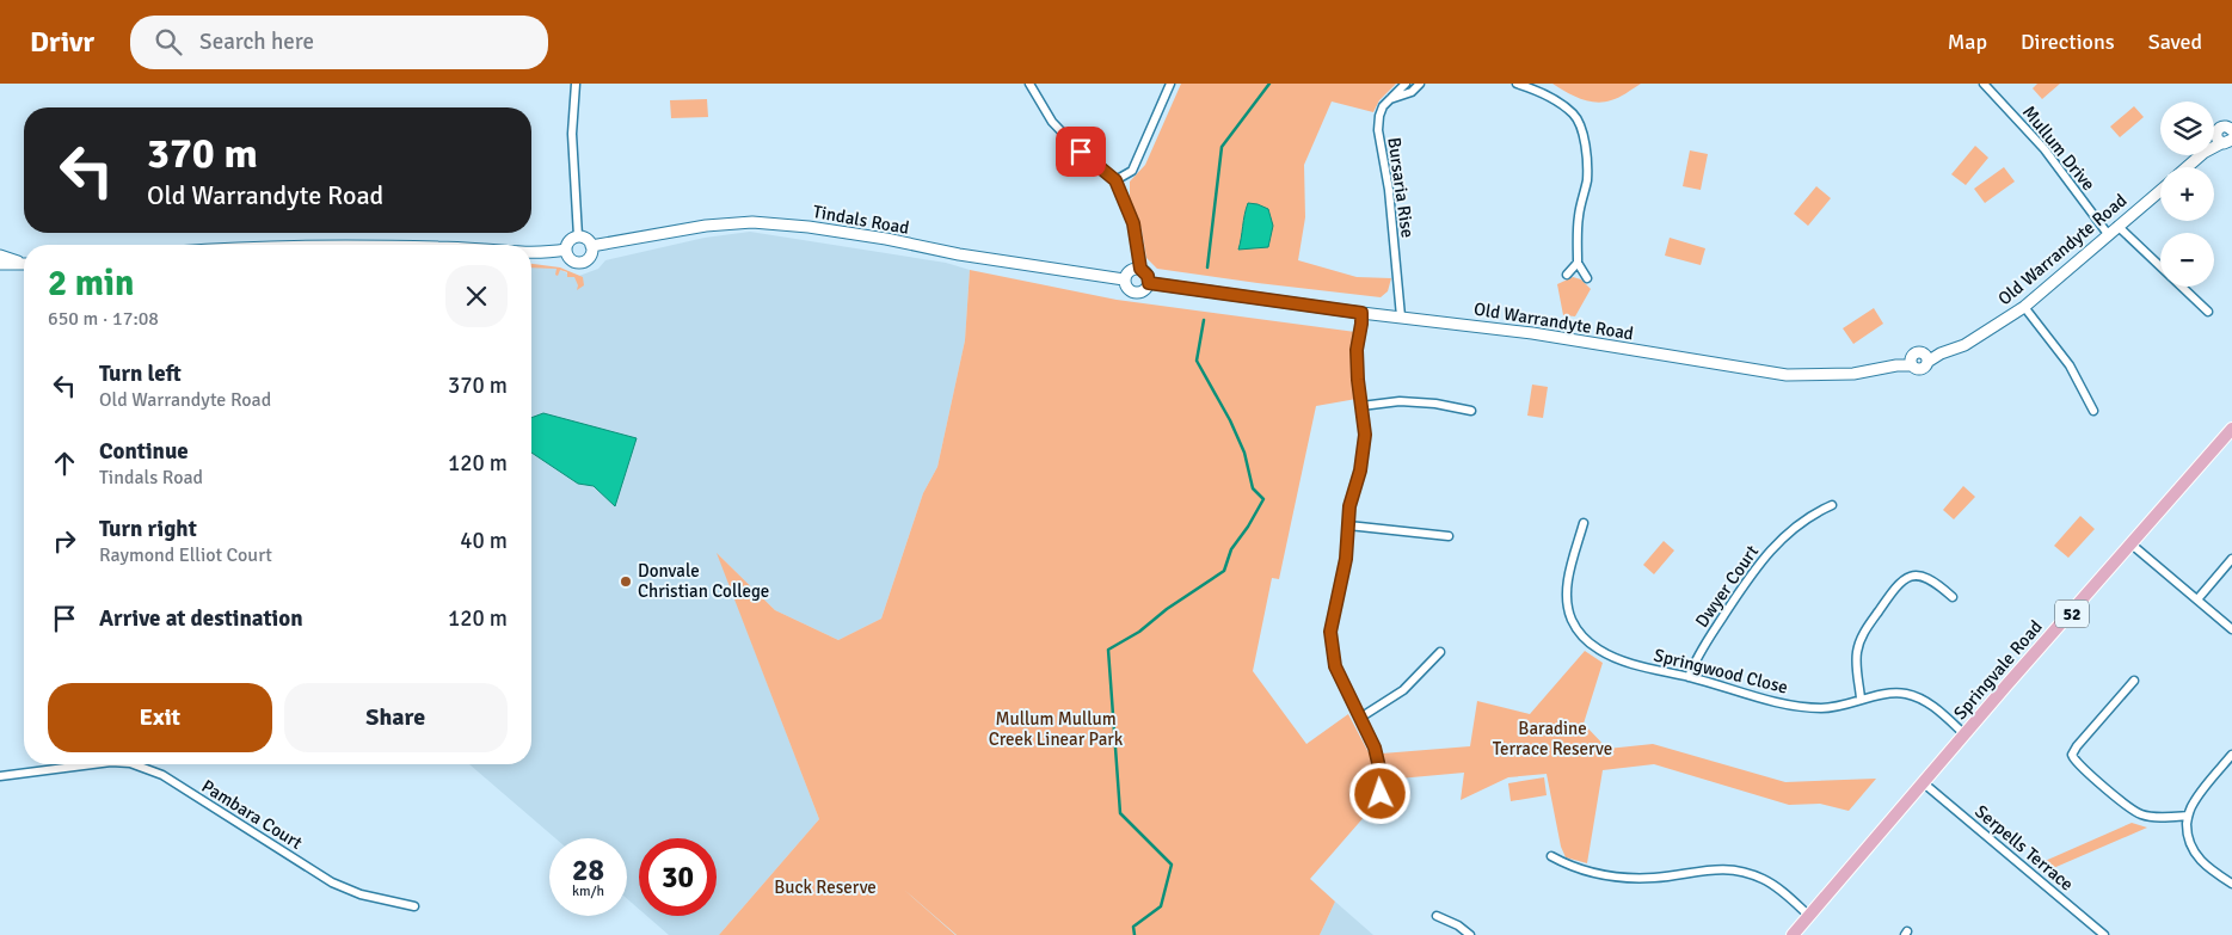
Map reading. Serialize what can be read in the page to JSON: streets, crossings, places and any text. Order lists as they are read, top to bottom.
{
  "streets": {
    "main road": [
      "Tindals Road",
      "Old Warrandyte Road",
      "52",
      "Springvale Road"
    ],
    "street": [
      "Mullum Drive",
      "Bursaria Rise",
      "Dwyer Court",
      "Springwood Close",
      "Pambara Court",
      "Serpells Terrace"
    ]
  },
  "crossings": [
    ["Mullum Drive", "Old Warrandyte Road"],
    ["Bursaria Rise", "Old Warrandyte Road"],
    ["Tindals Road", "Old Warrandyte Road"],
    ["Dwyer Court", "Springwood Close"],
    ["Springvale Road", "Springwood Close"],
    ["Springvale Road", "Serpells Terrace"]
  ],
  "parks": ["Mullum Mullum Creek Linear Park", "Baradine Terrace Reserve", "Buck Reserve"],
  "places": ["Donvale Christian College"],
  "page": {
    "header": "Drivr",
    "search": "Search here",
    "nav": ["Map", "Directions", "Saved"],
    "map_buttons": ["+", "−"],
    "turn": ["370 m", "Old Warrandyte Road"],
    "heading": ["2 min", "650 m · 17:08"],
    "list": [
      {
        "name": "Turn left",
        "note": "Old Warrandyte Road",
        "value": "370 m"
      },
      {
        "name": "Continue",
        "note": "Tindals Road",
        "value": "120 m"
      },
      {
        "name": "Turn right",
        "note": "Raymond Elliot Court",
        "value": "40 m"
      },
      {
        "name": "Arrive at destination",
        "value": "120 m"
      }
    ],
    "buttons": ["Exit", "Share"],
    "speed": "28 km/h",
    "limit": "30"
  }
}
